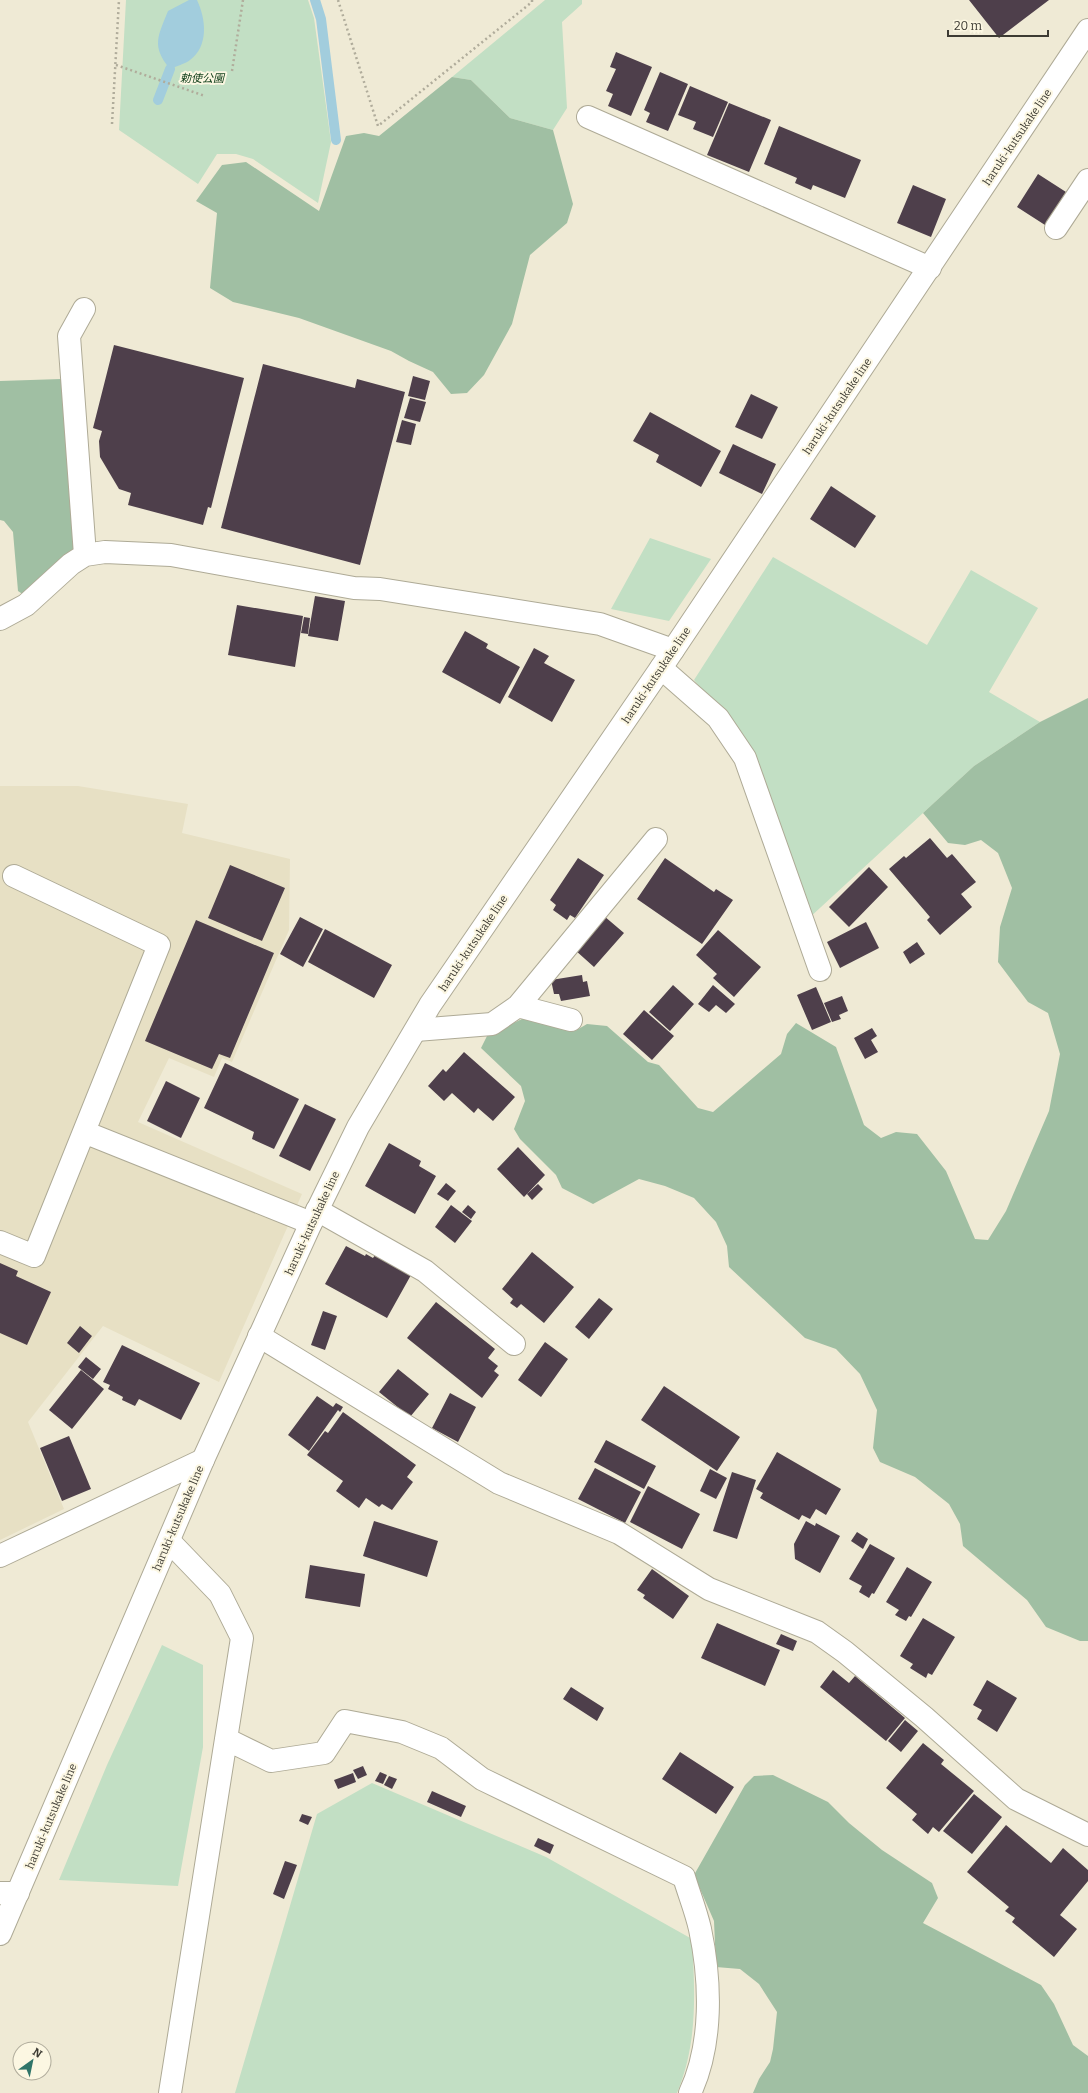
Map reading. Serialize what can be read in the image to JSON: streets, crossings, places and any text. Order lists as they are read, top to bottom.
{
  "streets": {
    "street": ["haruki-kutsukake line"]
  },
  "parks": ["勅使公園"],
  "scale_bar": "20 m",
  "north": "top right"
}
